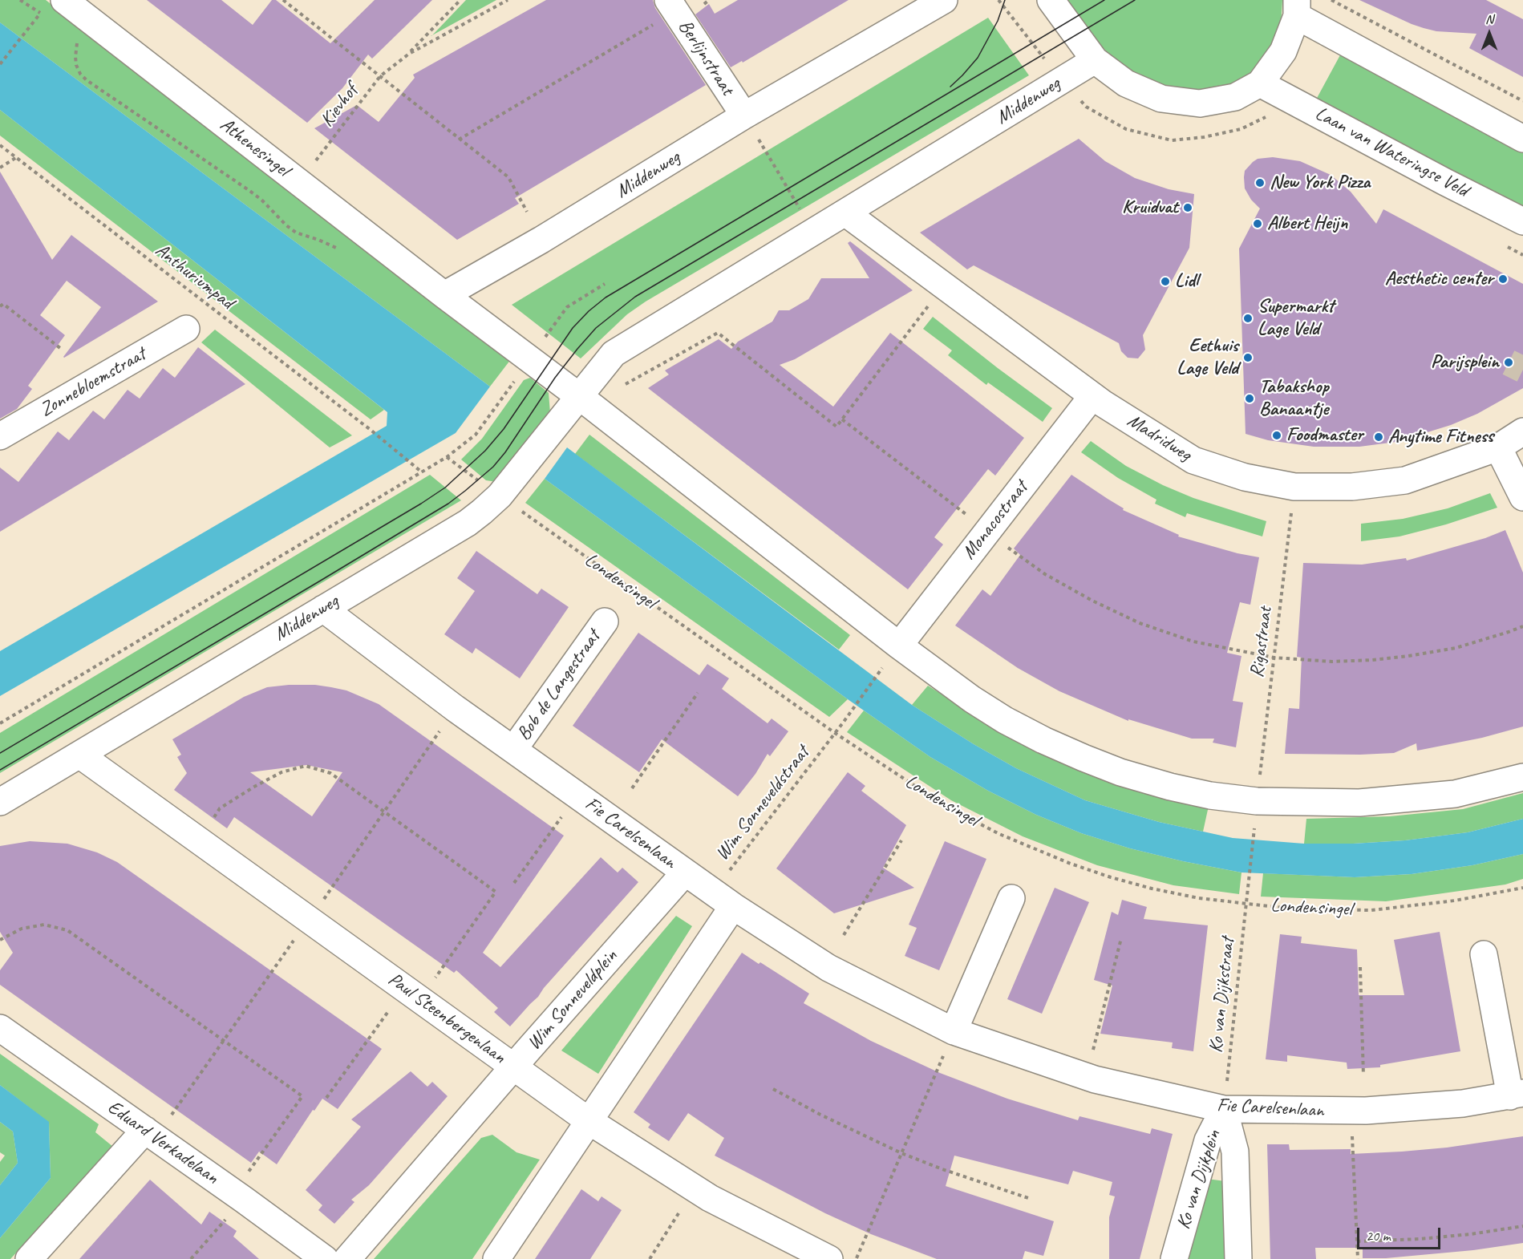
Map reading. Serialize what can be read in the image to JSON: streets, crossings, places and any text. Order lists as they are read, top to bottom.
{
  "streets": {
    "street": [
      "Berlijnstraat",
      "Middenweg",
      "Athenesingel",
      "Laan van Wateringse Veld",
      "Zonnebloemstraat",
      "Madridweg",
      "Monacostraat",
      "Bob de Langestraat",
      "Fie Carelsenlaan",
      "Wim Sonneveldplein",
      "Paul Steenbergenlaan",
      "Eduard Verkadelaan",
      "Ko van Dijkplein"
    ],
    "path": [
      "Kievhof",
      "Anthuriumpad",
      "Londensingel",
      "Rigastraat",
      "Wim Sonneveldstraat",
      "Ko van Dijkstraat"
    ]
  },
  "crossings": [
    ["Berlijnstraat", "Middenweg"],
    ["Middenweg", "Athenesingel"],
    ["Middenweg", "Madridweg"],
    ["Middenweg", "Londensingel"],
    ["Middenweg", "Fie Carelsenlaan"],
    ["Middenweg", "Paul Steenbergenlaan"],
    ["Kievhof", "Athenesingel"],
    ["Madridweg", "Monacostraat"],
    ["Madridweg", "Rigastraat"],
    ["Monacostraat", "Wim Sonneveldstraat"],
    ["Londensingel", "Wim Sonneveldstraat"],
    ["Londensingel", "Ko van Dijkstraat"],
    ["Rigastraat", "Ko van Dijkstraat"],
    ["Bob de Langestraat", "Fie Carelsenlaan"],
    ["Wim Sonneveldstraat", "Fie Carelsenlaan"],
    ["Fie Carelsenlaan", "Ko van Dijkstraat"],
    ["Fie Carelsenlaan", "Wim Sonneveldplein"],
    ["Fie Carelsenlaan", "Ko van Dijkplein"],
    ["Ko van Dijkstraat", "Ko van Dijkplein"],
    ["Wim Sonneveldplein", "Paul Steenbergenlaan"]
  ],
  "places": [
    "New York Pizza",
    "Kruidvat",
    "Albert Heijn",
    "Aesthetic center",
    "Lidl",
    "Supermarkt Lage Veld",
    "Eethuis Lage Veld",
    "Parijsplein",
    "Tabakshop Banaantje",
    "Foodmaster",
    "Anytime Fitness"
  ],
  "scale_bar": "20 m",
  "north": "top"
}
